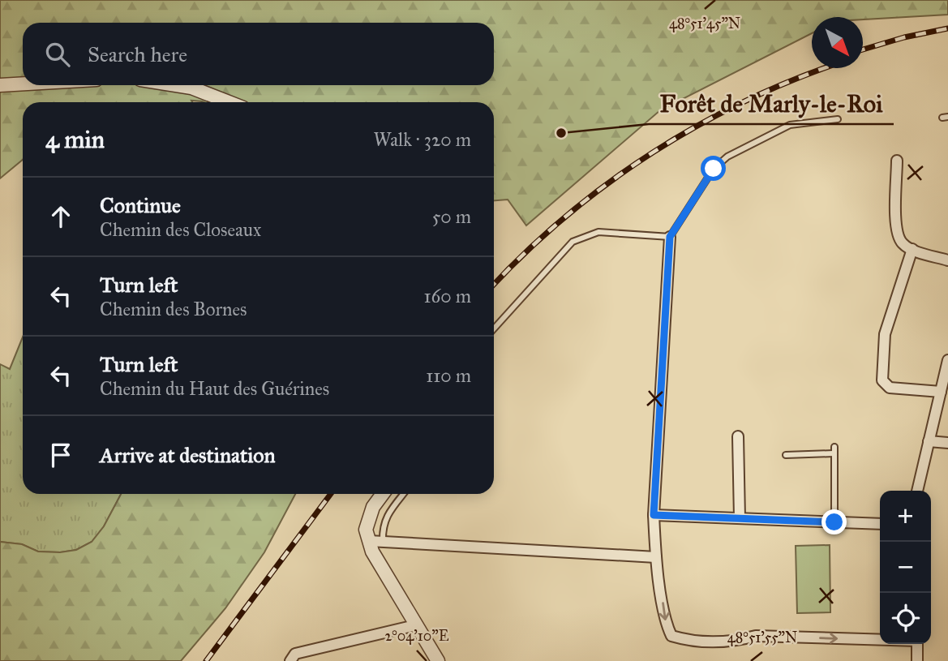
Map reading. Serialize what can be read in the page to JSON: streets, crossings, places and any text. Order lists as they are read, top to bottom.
{
  "places": ["Forêt de Marly-le-Roi"],
  "north": "bottom right",
  "page": {
    "search": "Search here",
    "heading": ["4 min", "Walk · 320 m"],
    "list": [
      ["Continue", "Chemin des Closeaux", "50 m"],
      ["Turn left", "Chemin des Bornes", "160 m"],
      ["Turn left", "Chemin du Haut des Guérines", "110 m"],
      "Arrive at destination"
    ],
    "map_buttons": ["+", "−"]
  },
  "coordinates": ["48°51'45\"N", "2°04'10\"E", "48°51'55\"N"]
}
